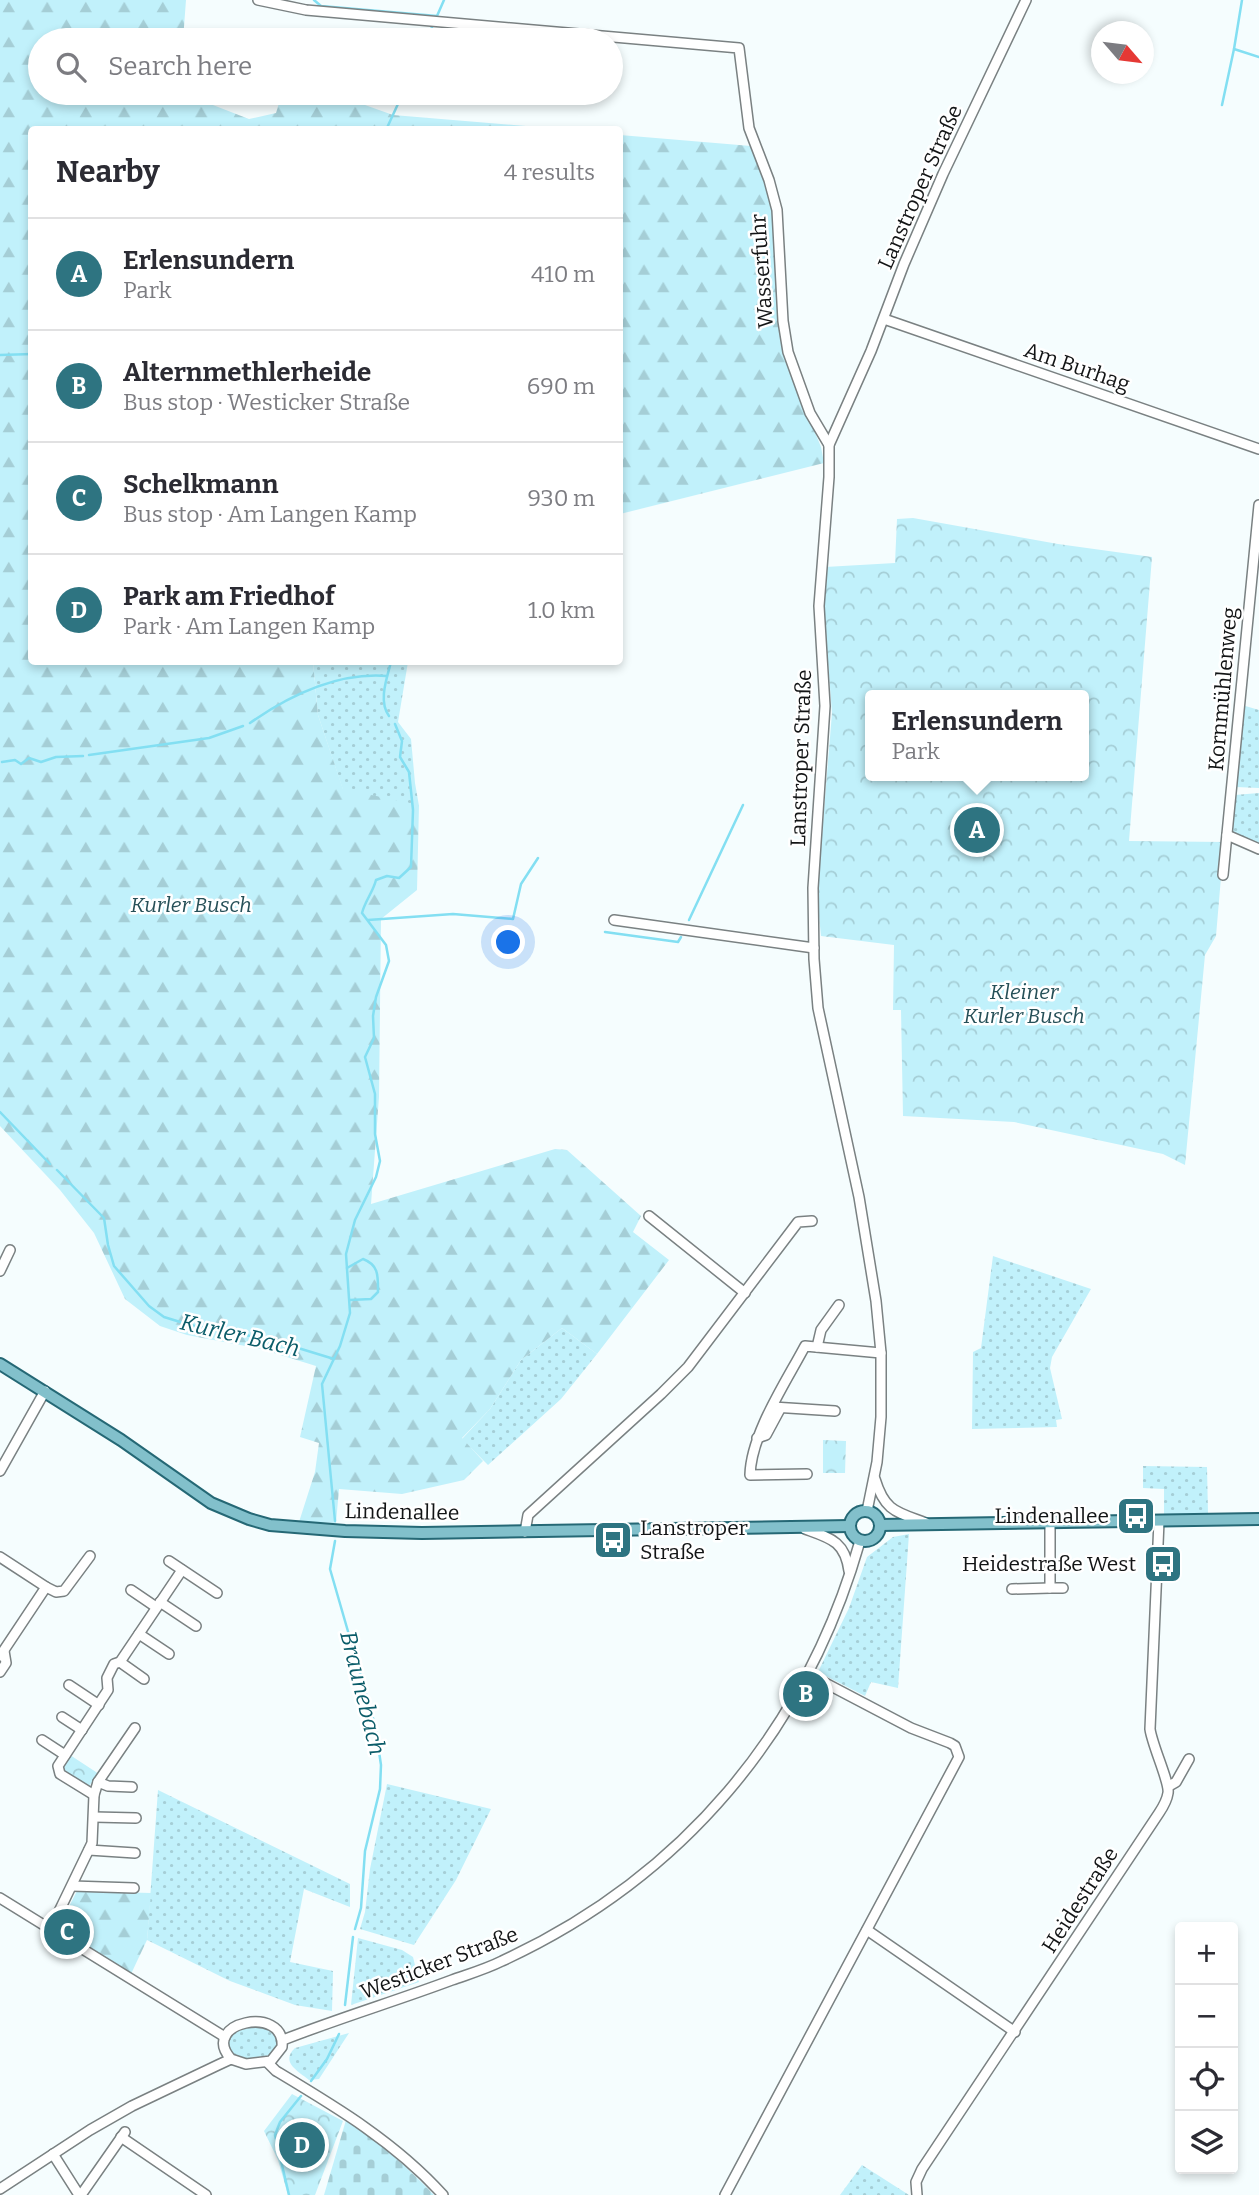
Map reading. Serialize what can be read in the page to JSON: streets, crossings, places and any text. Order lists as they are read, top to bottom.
{
  "streets": {
    "main road": ["Lindenallee"],
    "street": [
      "Lanstroper Straße",
      "Wasserfuhr",
      "Am Burhag",
      "Kornmühlenweg",
      "Heidestraße",
      "Westicker Straße"
    ]
  },
  "crossings": [
    ["Lanstroper Straße", "Wasserfuhr"],
    ["Lanstroper Straße", "Am Burhag"],
    ["Lanstroper Straße", "Lindenallee"],
    ["Lanstroper Straße", "Westicker Straße"],
    ["Lindenallee", "Westicker Straße"]
  ],
  "water": ["Kurler Bach", "Braunebach"],
  "parks": ["Kurler Busch", "Kleiner Kurler Busch"],
  "places": {
    "bus stop": ["Lindenallee", "Lanstroper Straße", "Heidestraße West"]
  },
  "north": "bottom right",
  "page": {
    "search": "Search here",
    "heading": ["Nearby", "4 results"],
    "list": [
      {
        "mark": "A",
        "name": "Erlensundern",
        "note": "Park",
        "value": "410 m"
      },
      {
        "mark": "B",
        "name": "Alternmethlerheide",
        "note": "Bus stop · Westicker Straße",
        "value": "690 m"
      },
      {
        "mark": "C",
        "name": "Schelkmann",
        "note": "Bus stop · Am Langen Kamp",
        "value": "930 m"
      },
      {
        "mark": "D",
        "name": "Park am Friedhof",
        "note": "Park · Am Langen Kamp",
        "value": "1.0 km"
      }
    ],
    "popup": ["Erlensundern", "Park"],
    "pins": [
      "A",
      "B",
      "C",
      "D"
    ],
    "map_buttons": ["+", "−"]
  }
}
